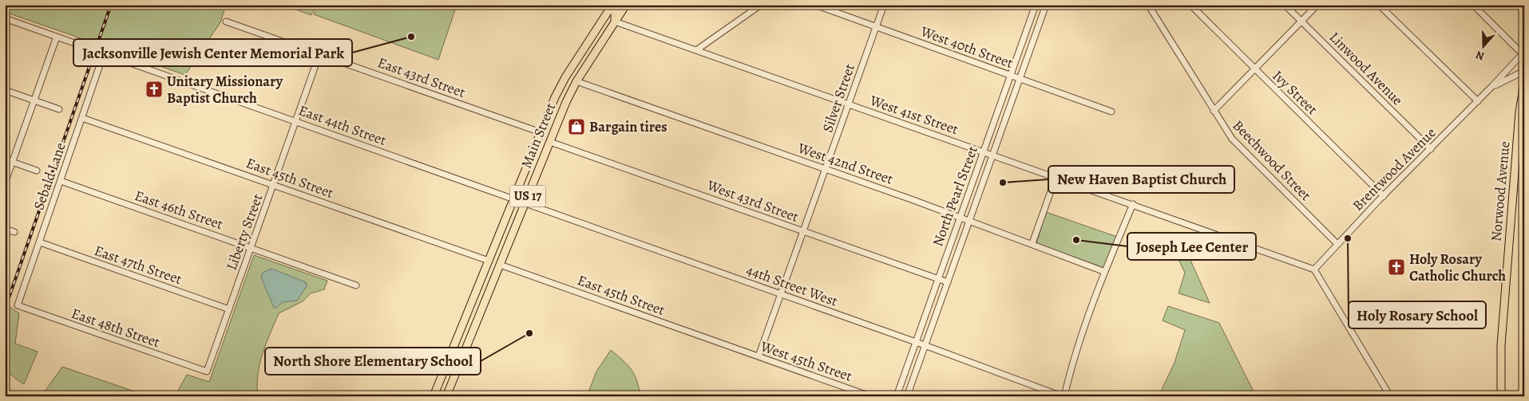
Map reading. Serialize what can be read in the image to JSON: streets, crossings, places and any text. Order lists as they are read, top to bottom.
{
  "streets": {
    "main road": ["Main Street", "Norwood Avenue", "US 17"],
    "street": [
      "West 40th Street",
      "Linwood Avenue",
      "East 43rd Street",
      "Ivy Street",
      "Silver Street",
      "West 41st Street",
      "East 44th Street",
      "Beechwood Street",
      "West 42nd Street",
      "Brentwood Avenue",
      "Sebald Lane",
      "East 45th Street",
      "North Pearl Street",
      "West 43rd Street",
      "East 46th Street",
      "Liberty Street",
      "East 47th Street",
      "44th Street West",
      "East 48th Street",
      "West 45th Street"
    ]
  },
  "crossings": [
    ["West 40th Street", "Silver Street"],
    ["West 40th Street", "North Pearl Street"],
    ["Linwood Avenue", "Brentwood Avenue"],
    ["East 43rd Street", "Main Street"],
    ["East 43rd Street", "Liberty Street"],
    ["Ivy Street", "Brentwood Avenue"],
    ["Silver Street", "West 41st Street"],
    ["Silver Street", "West 42nd Street"],
    ["Silver Street", "West 43rd Street"],
    ["Silver Street", "44th Street West"],
    ["Silver Street", "West 45th Street"],
    ["West 41st Street", "Main Street"],
    ["West 41st Street", "Brentwood Avenue"],
    ["West 41st Street", "North Pearl Street"],
    ["East 44th Street", "Main Street"],
    ["East 44th Street", "Sebald Lane"],
    ["East 44th Street", "Liberty Street"],
    ["East 44th Street", "44th Street West"],
    ["Main Street", "West 42nd Street"],
    ["Main Street", "East 45th Street"],
    ["Main Street", "West 43rd Street"],
    ["Main Street", "44th Street West"],
    ["Beechwood Street", "Brentwood Avenue"],
    ["West 42nd Street", "North Pearl Street"],
    ["Sebald Lane", "East 45th Street"],
    ["Sebald Lane", "East 46th Street"],
    ["Sebald Lane", "East 47th Street"],
    ["Sebald Lane", "East 48th Street"],
    ["East 45th Street", "Liberty Street"],
    ["East 45th Street", "West 45th Street"],
    ["North Pearl Street", "West 43rd Street"],
    ["North Pearl Street", "44th Street West"],
    ["East 46th Street", "Liberty Street"],
    ["Liberty Street", "East 47th Street"],
    ["Liberty Street", "East 48th Street"]
  ],
  "places": {
    "other": [
      "Jacksonville Jewish Center Memorial Park",
      "New Haven Baptist Church",
      "Holy Rosary School",
      "Joseph Lee Center",
      "North Shore Elementary School"
    ],
    "church": ["Unitary Missionary Baptist Church", "Holy Rosary Catholic Church"],
    "shop": ["Bargain tires"]
  },
  "north": "bottom"
}
